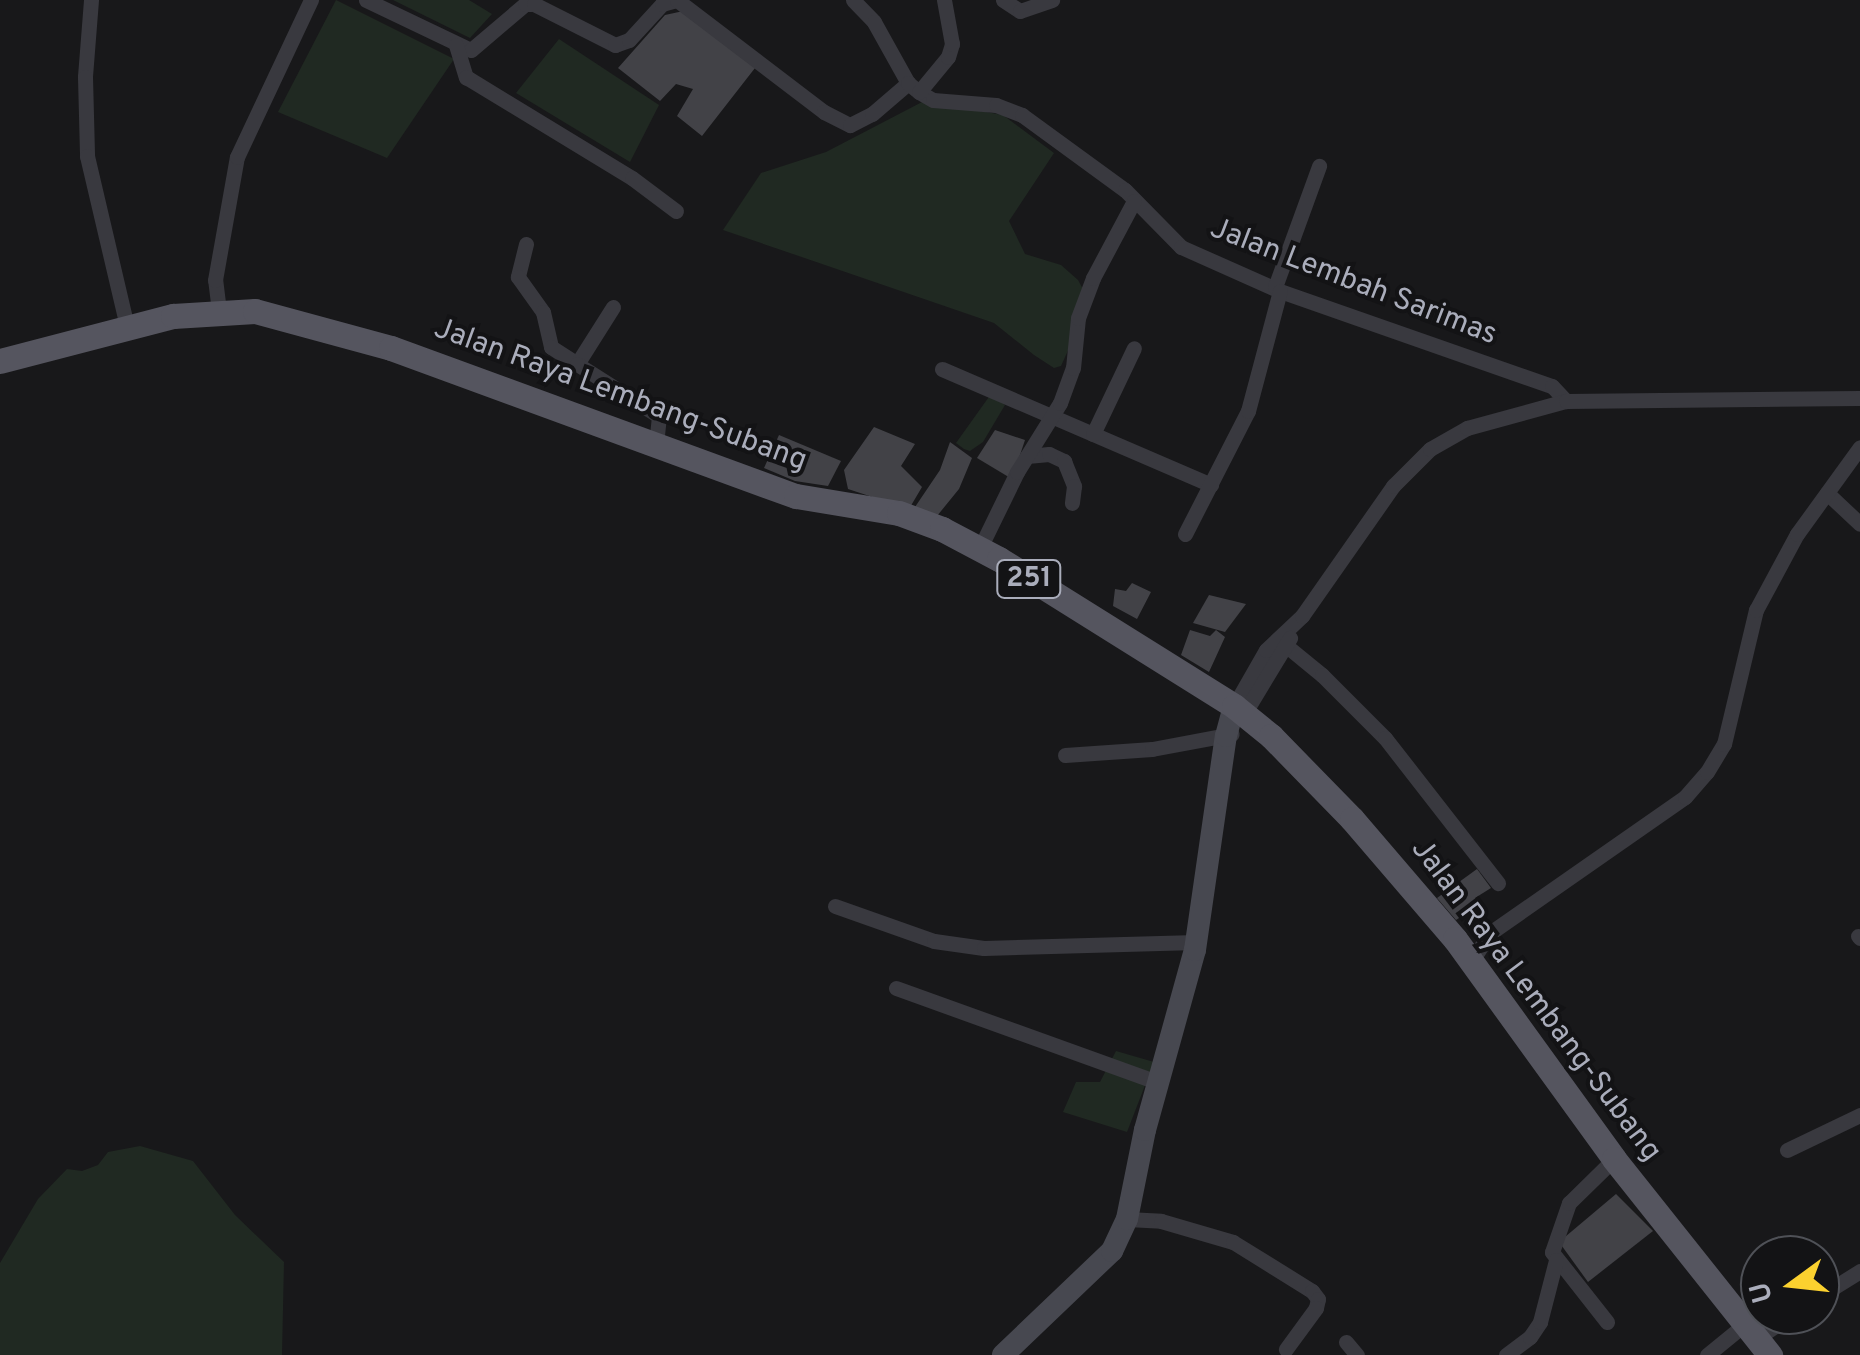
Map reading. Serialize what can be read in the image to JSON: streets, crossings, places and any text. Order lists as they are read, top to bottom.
{
  "streets": {
    "main road": ["Jalan Raya Lembang-Subang", "251"],
    "street": ["Jalan Lembah Sarimas"]
  },
  "north": "left"
}
